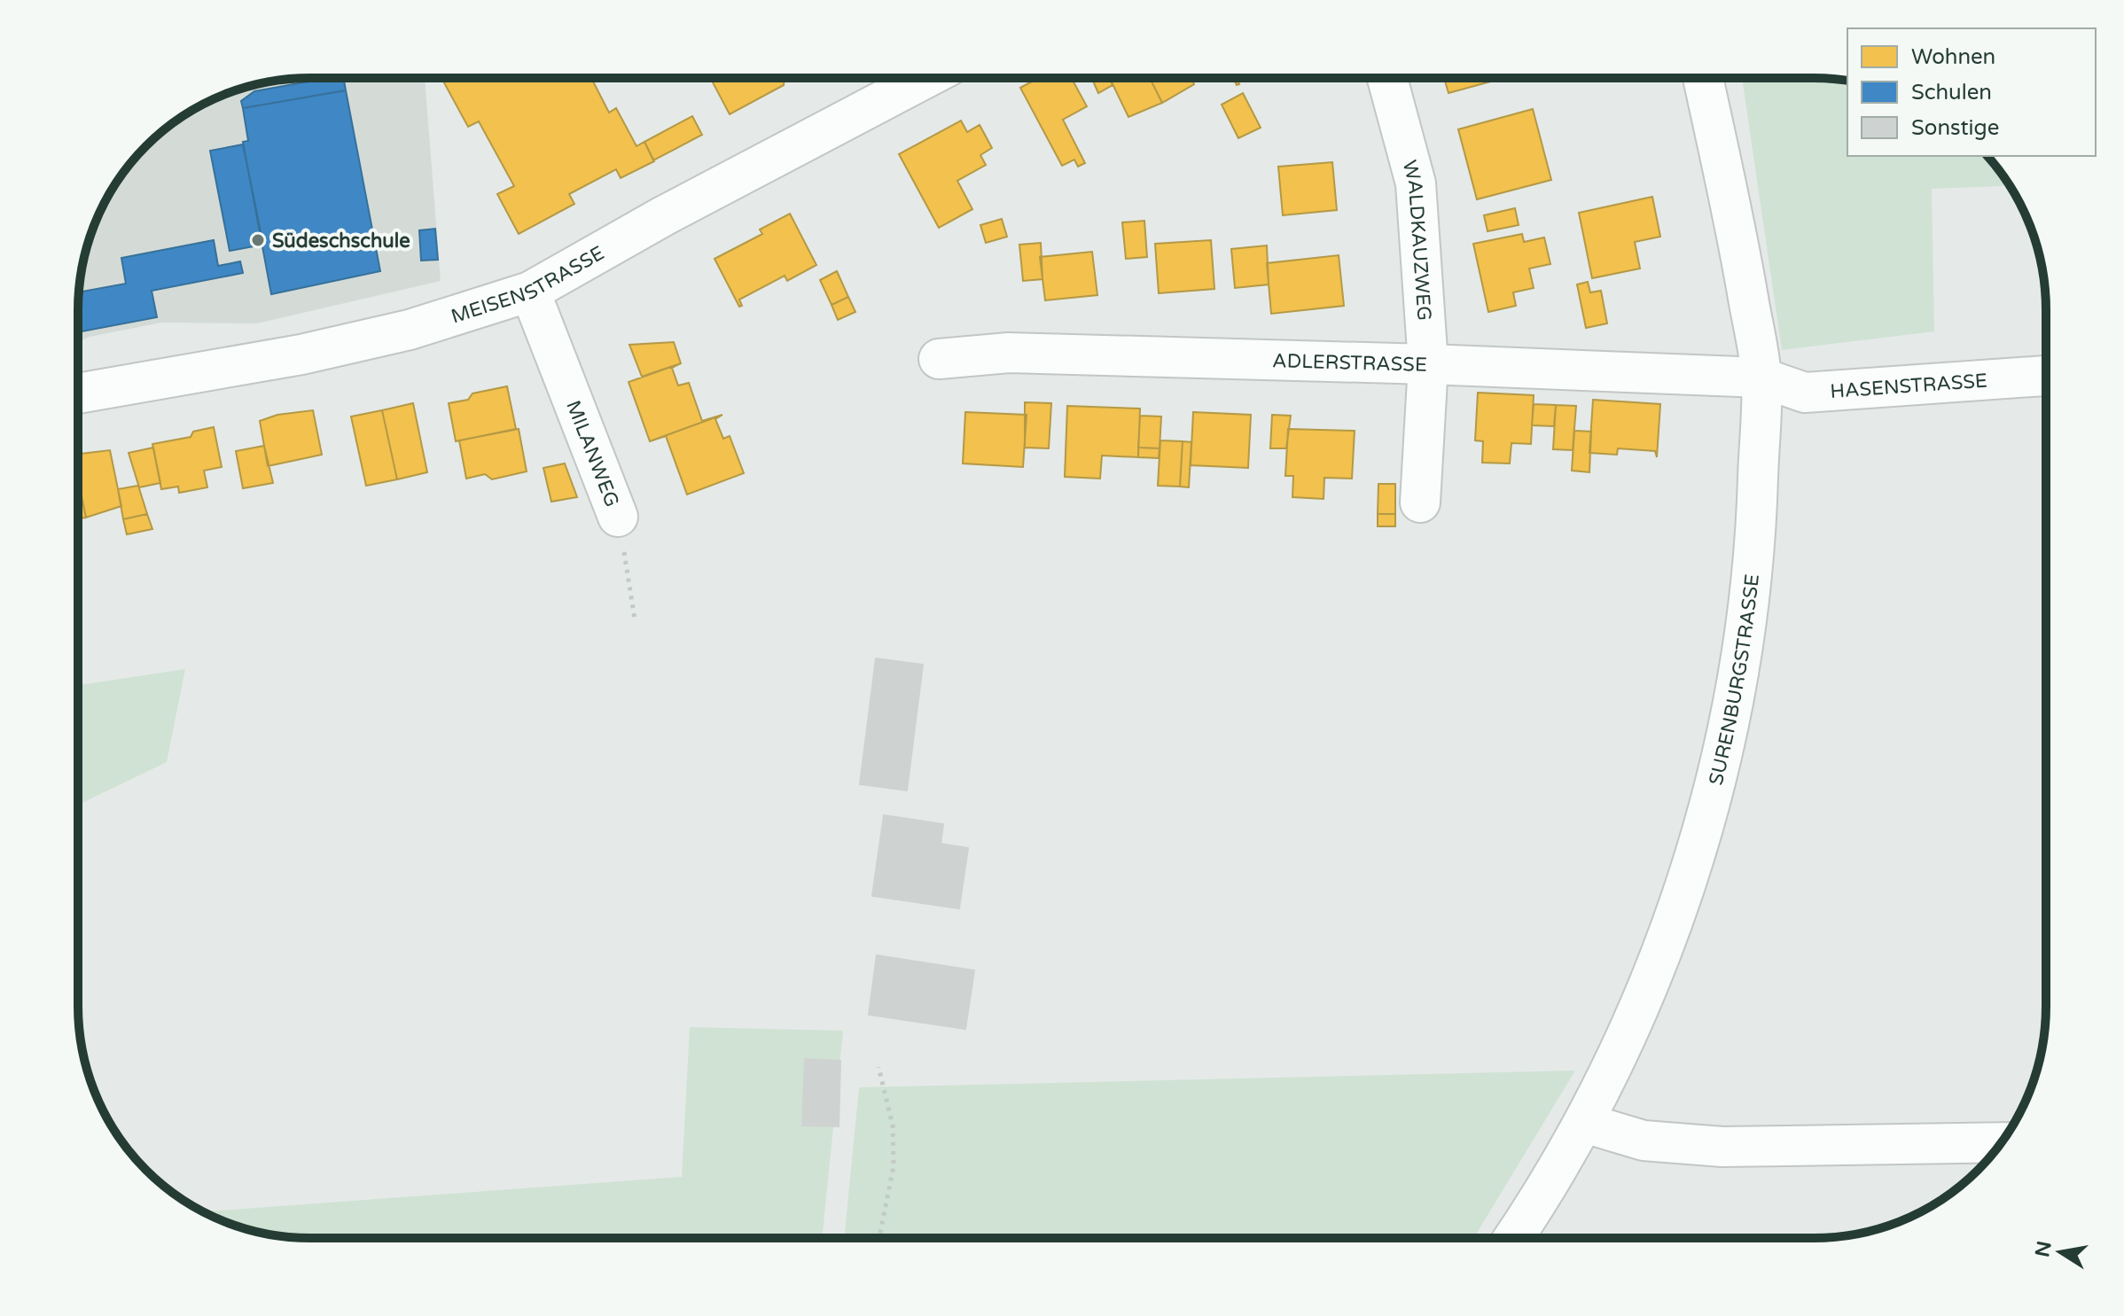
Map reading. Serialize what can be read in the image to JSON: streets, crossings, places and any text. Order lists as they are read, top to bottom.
{
  "streets": {
    "street": [
      "WALDKAUZWEG",
      "MEISENSTRASSE",
      "ADLERSTRASSE",
      "HASENSTRASSE",
      "MILANWEG",
      "SURENBURGSTRASSE"
    ]
  },
  "crossings": [
    ["WALDKAUZWEG", "ADLERSTRASSE"],
    ["MEISENSTRASSE", "MILANWEG"],
    ["ADLERSTRASSE", "HASENSTRASSE"],
    ["ADLERSTRASSE", "SURENBURGSTRASSE"],
    ["HASENSTRASSE", "SURENBURGSTRASSE"]
  ],
  "places": ["Südeschschule"],
  "legend": ["Wohnen", "Schulen", "Sonstige"],
  "north": "left"
}
